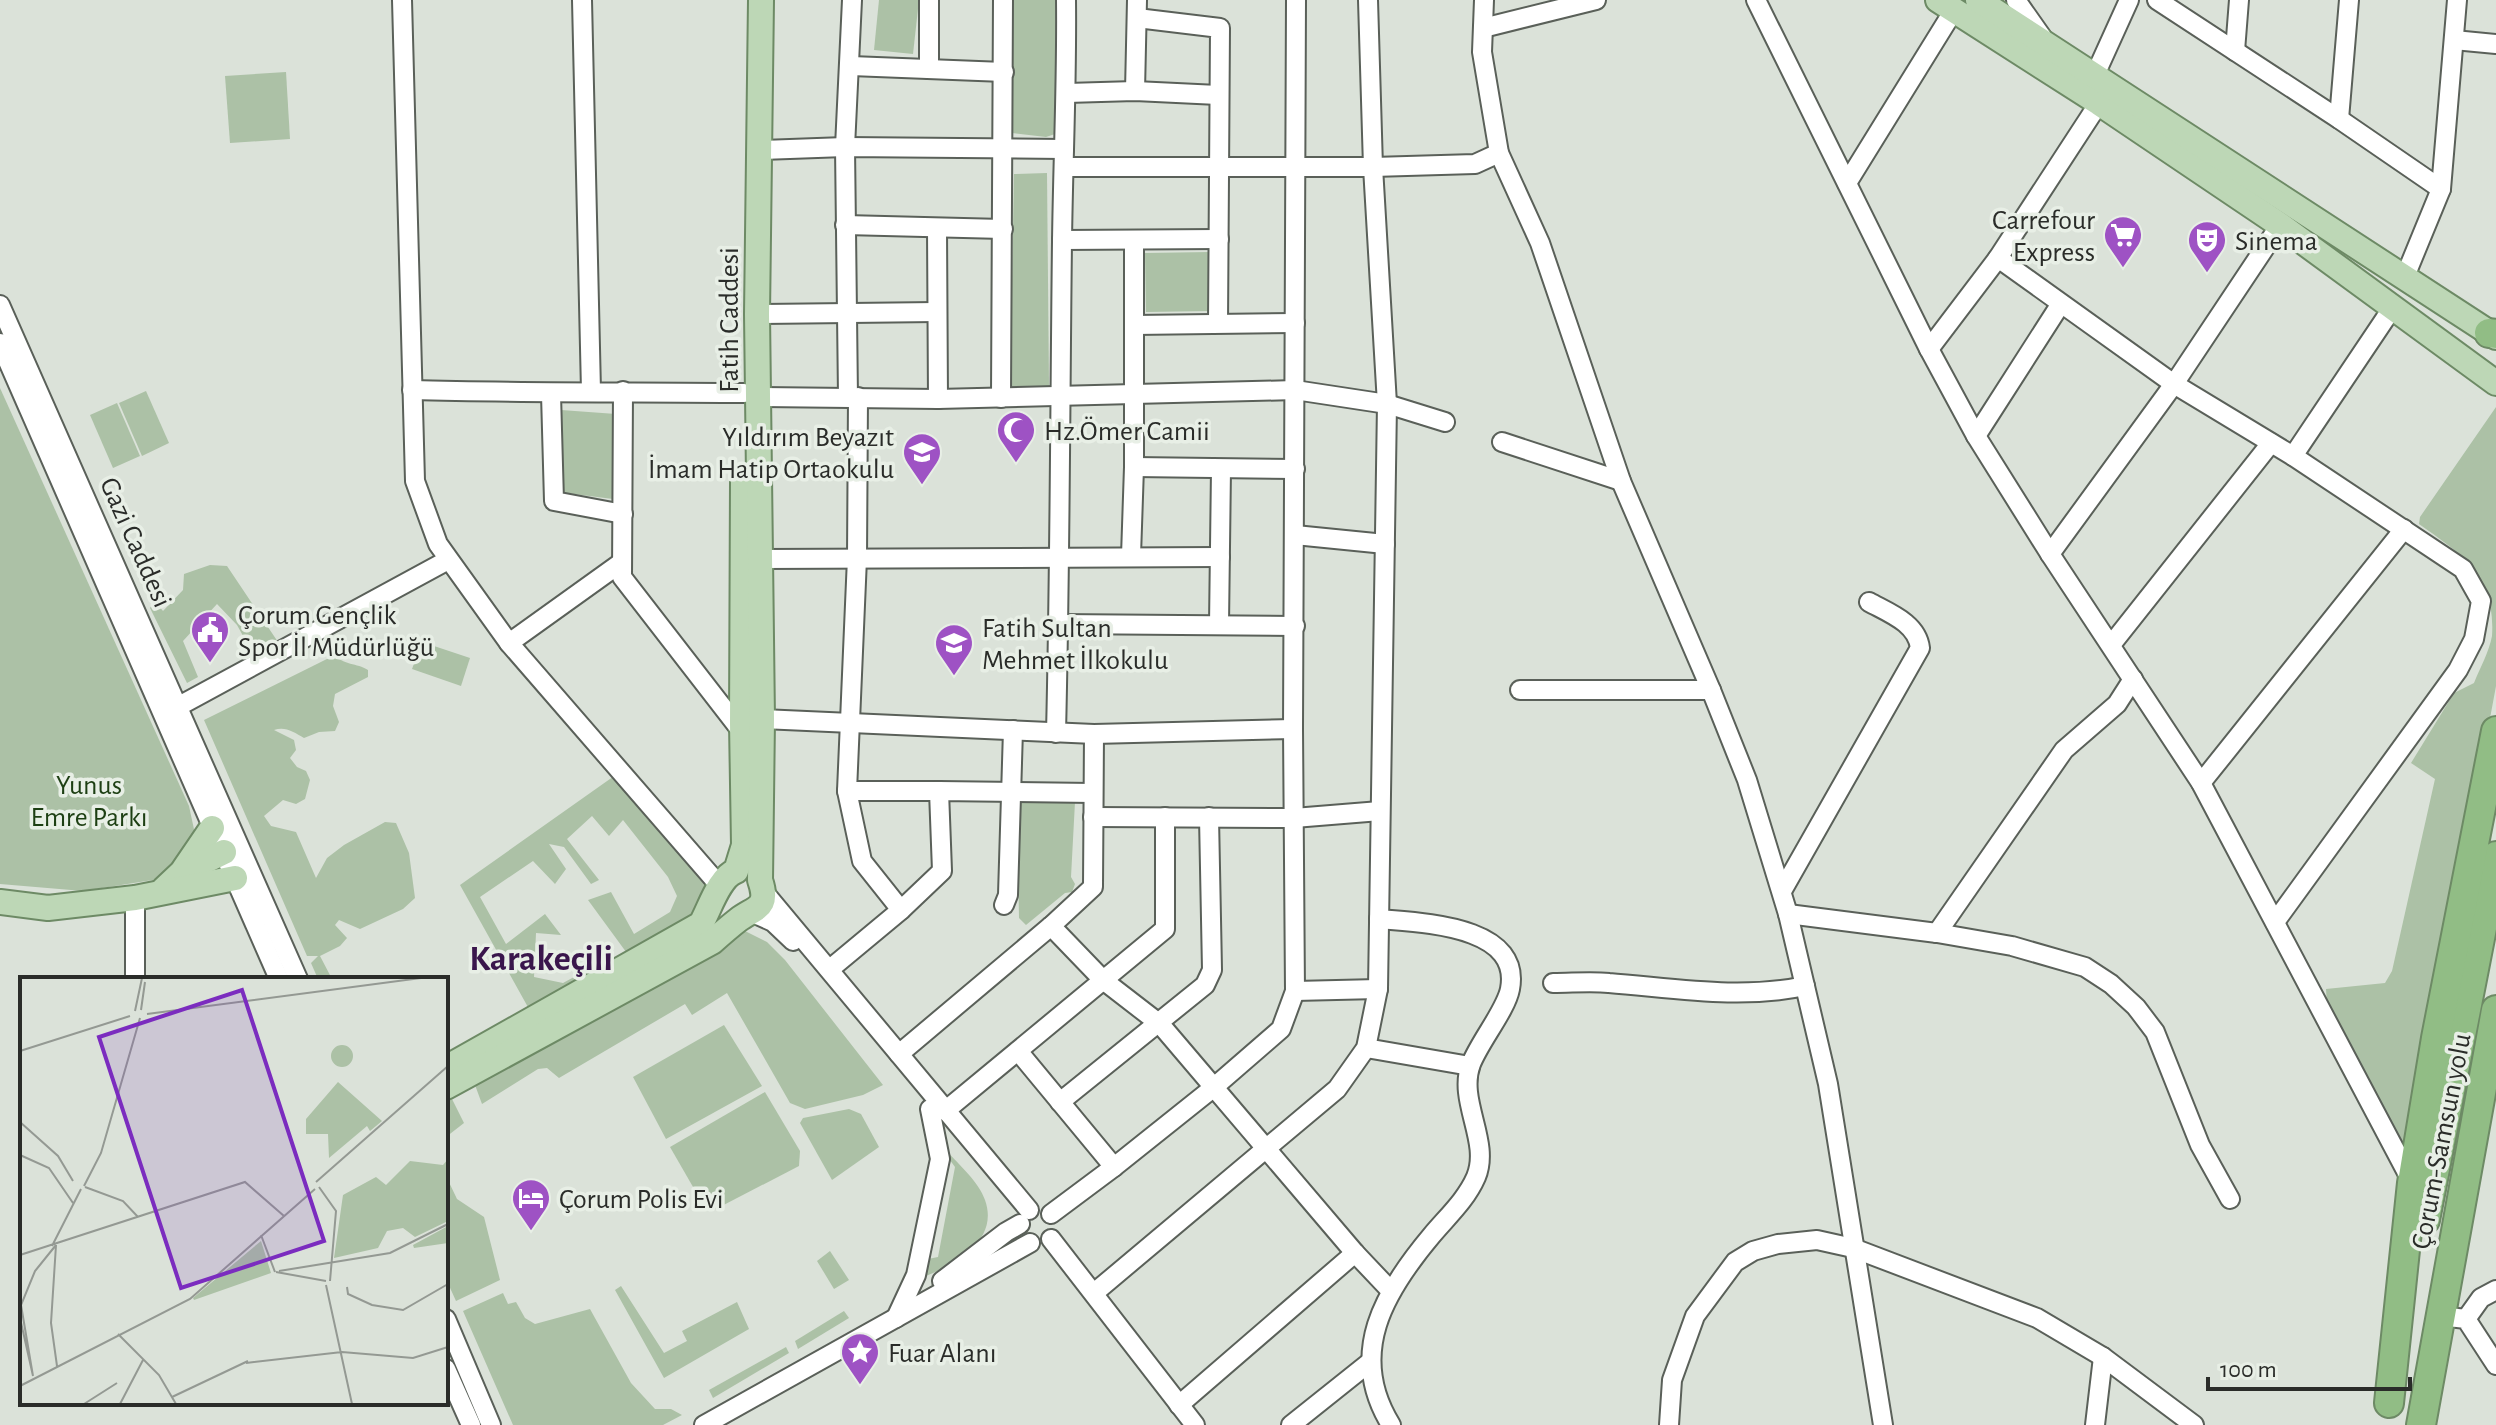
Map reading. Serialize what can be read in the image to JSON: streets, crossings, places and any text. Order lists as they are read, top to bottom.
{
  "streets": {
    "highway": ["Çorum-Samsun yolu"],
    "main road": ["Fatih Caddesi"],
    "street": ["Gazi Caddesi"]
  },
  "districts": ["Karakeçili"],
  "parks": ["Yunus Emre Parkı"],
  "places": {
    "supermarket": ["Carrefour Express"],
    "theatre": ["Sinema"],
    "mosque": ["Hz.Ömer Camii"],
    "school or university": ["Yıldırım Beyazıt İmam Hatip Ortaokulu", "Fatih Sultan Mehmet İlkokulu"],
    "public building": ["Çorum Gençlik Spor İl Müdürlüğü"],
    "hotel": ["Çorum Polis Evi"],
    "place": ["Fuar Alanı"]
  },
  "scale_bar": "100 m"
}
